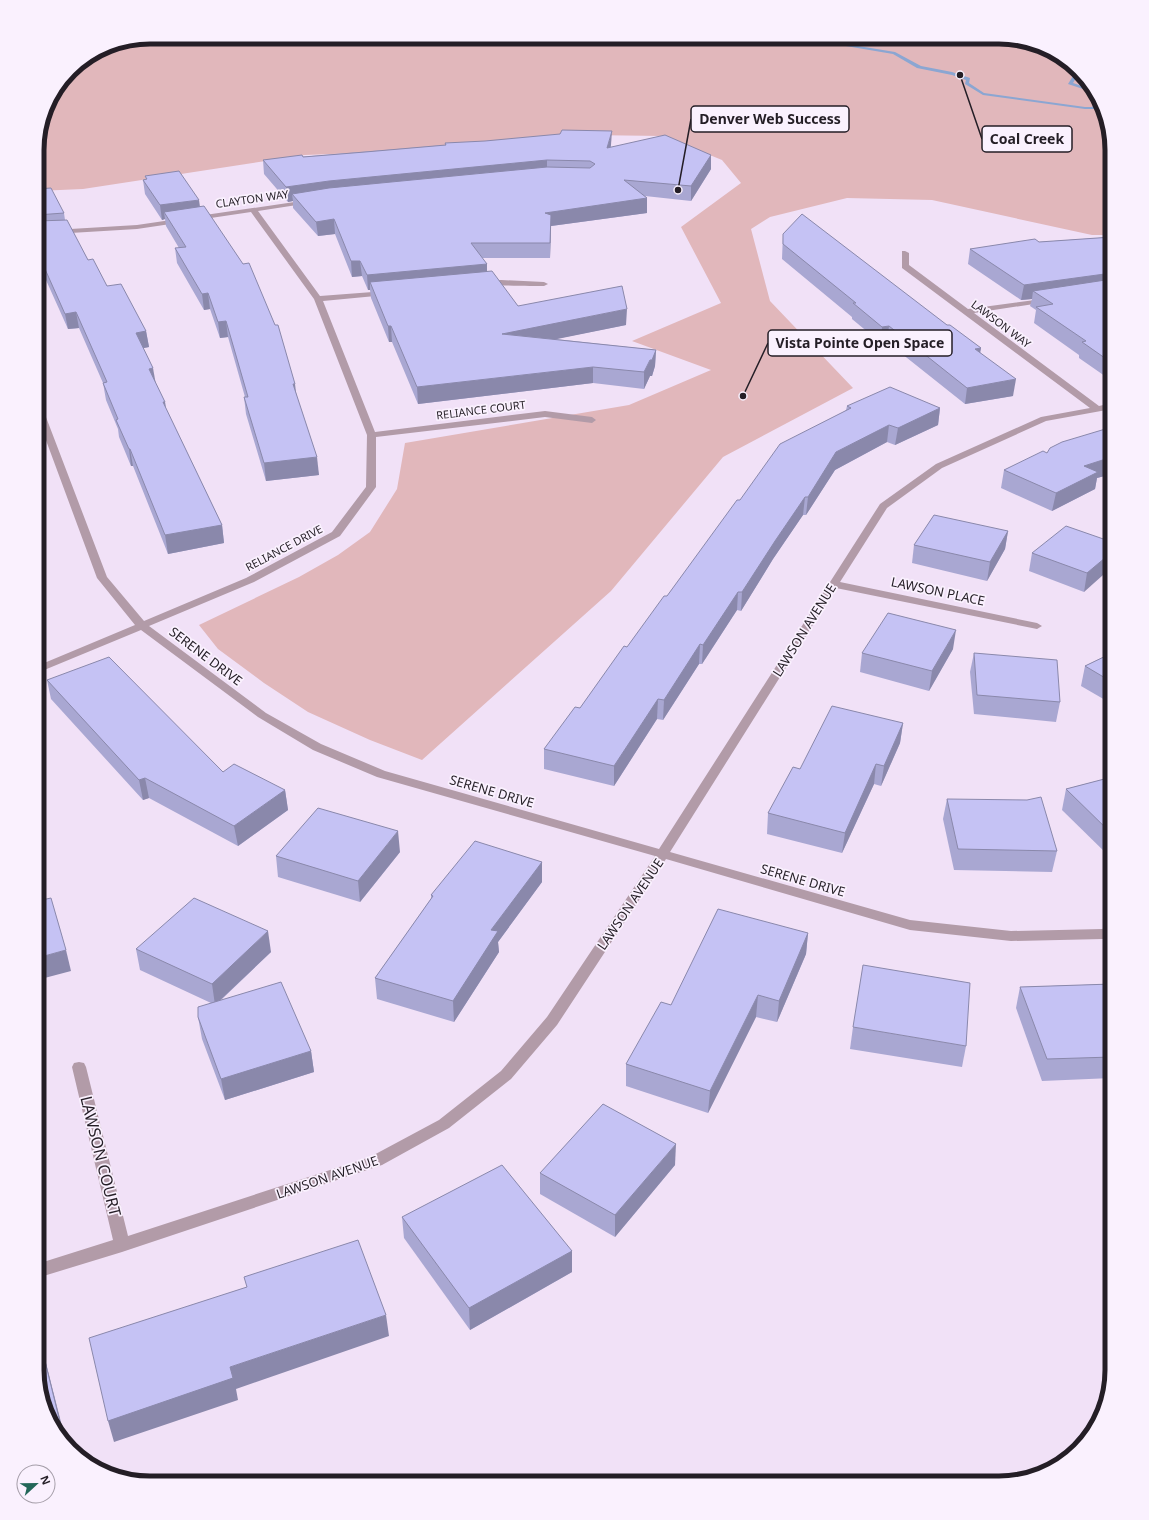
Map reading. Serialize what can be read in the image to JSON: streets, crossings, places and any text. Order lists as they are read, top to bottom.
{
  "streets": {
    "street": [
      "CLAYTON WAY",
      "LAWSON WAY",
      "RELIANCE COURT",
      "RELIANCE DRIVE",
      "LAWSON PLACE",
      "LAWSON AVENUE",
      "SERENE DRIVE",
      "LAWSON COURT"
    ]
  },
  "crossings": [
    ["CLAYTON WAY", "RELIANCE DRIVE"],
    ["LAWSON WAY", "LAWSON AVENUE"],
    ["RELIANCE COURT", "RELIANCE DRIVE"],
    ["RELIANCE DRIVE", "SERENE DRIVE"],
    ["LAWSON PLACE", "LAWSON AVENUE"],
    ["LAWSON AVENUE", "SERENE DRIVE"],
    ["LAWSON AVENUE", "LAWSON COURT"]
  ],
  "places": ["Coal Creek", "Denver Web Success", "Vista Pointe Open Space"],
  "north": "right"
}
